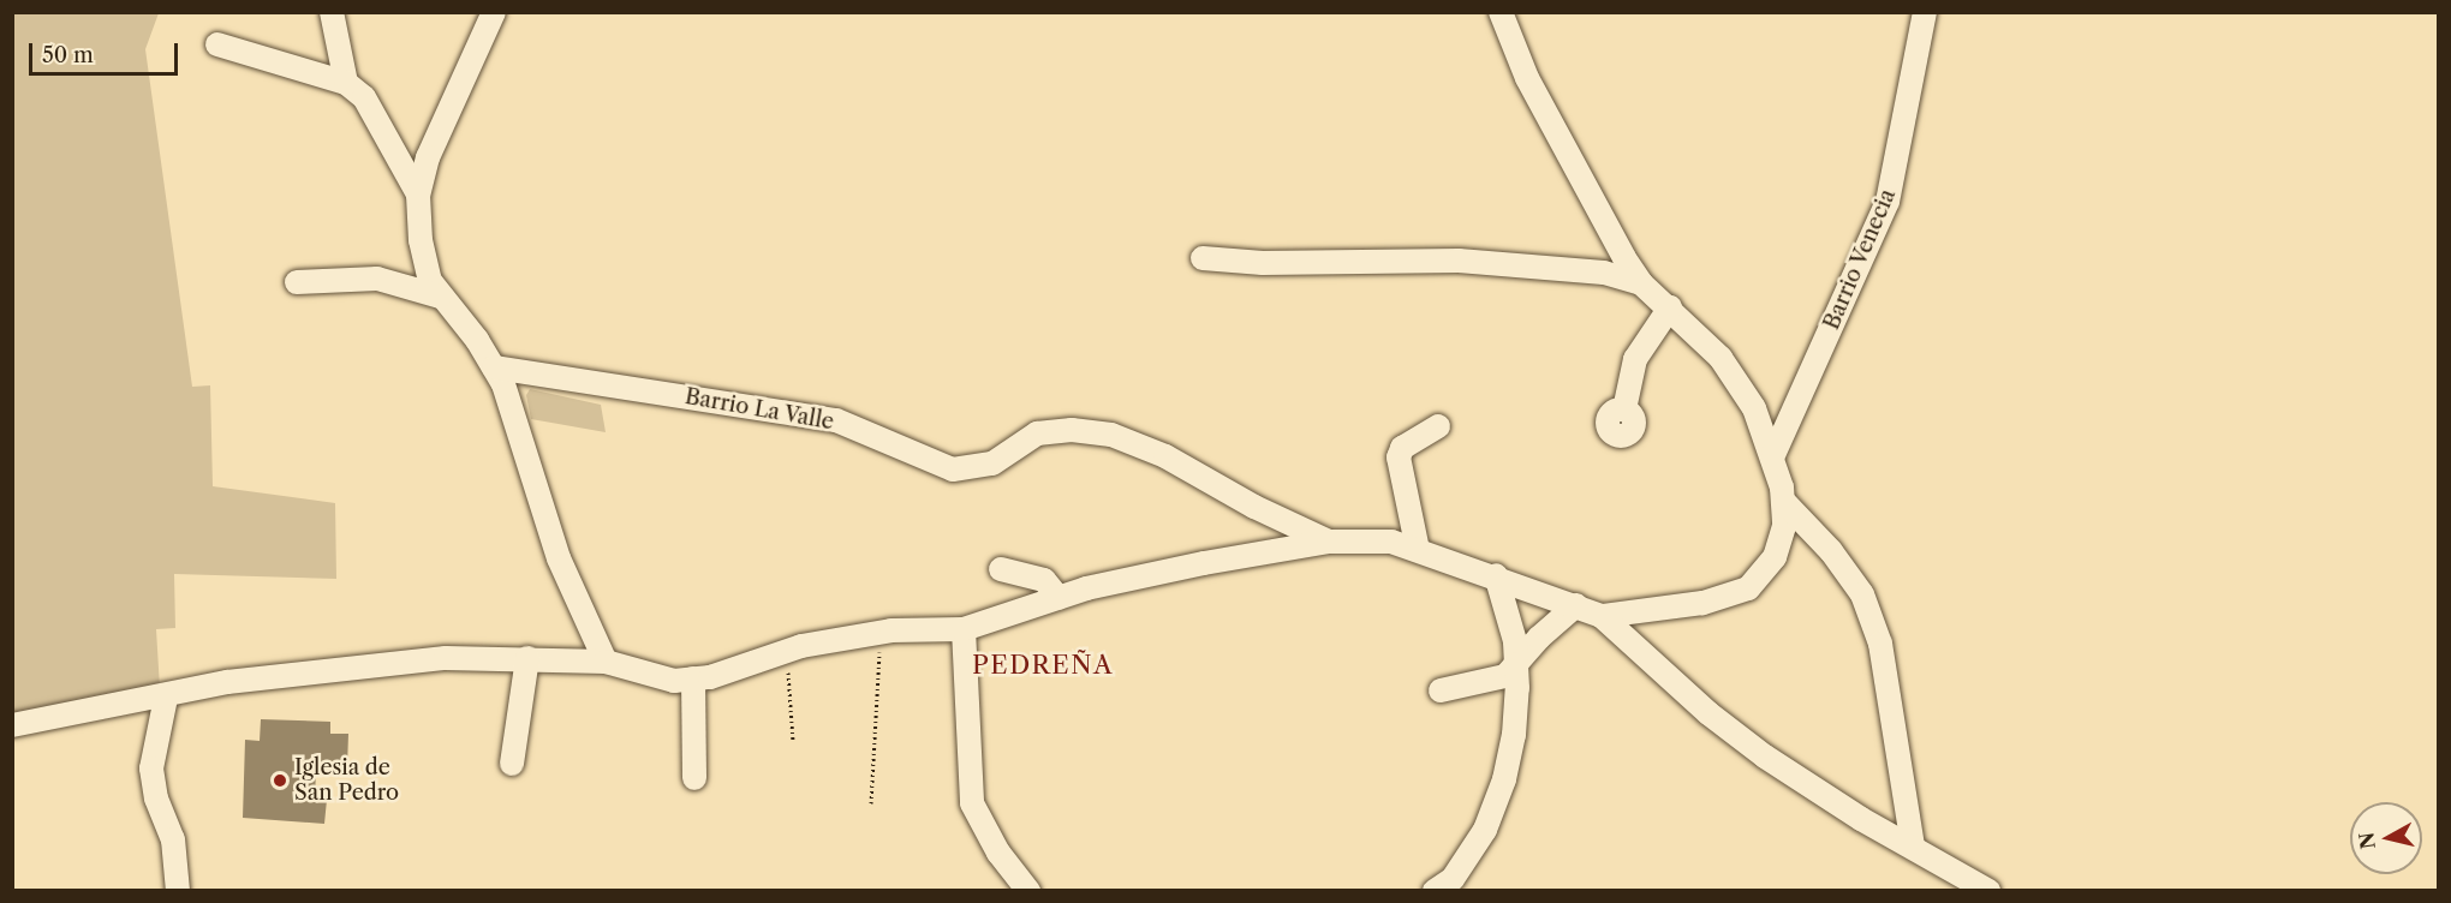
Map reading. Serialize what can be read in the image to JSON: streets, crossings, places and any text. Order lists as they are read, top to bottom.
{
  "streets": {
    "street": ["Barrio Venecia", "Barrio La Valle"]
  },
  "districts": ["PEDREÑA"],
  "places": ["Iglesia de San Pedro"],
  "scale_bar": "50 m",
  "north": "left"
}
